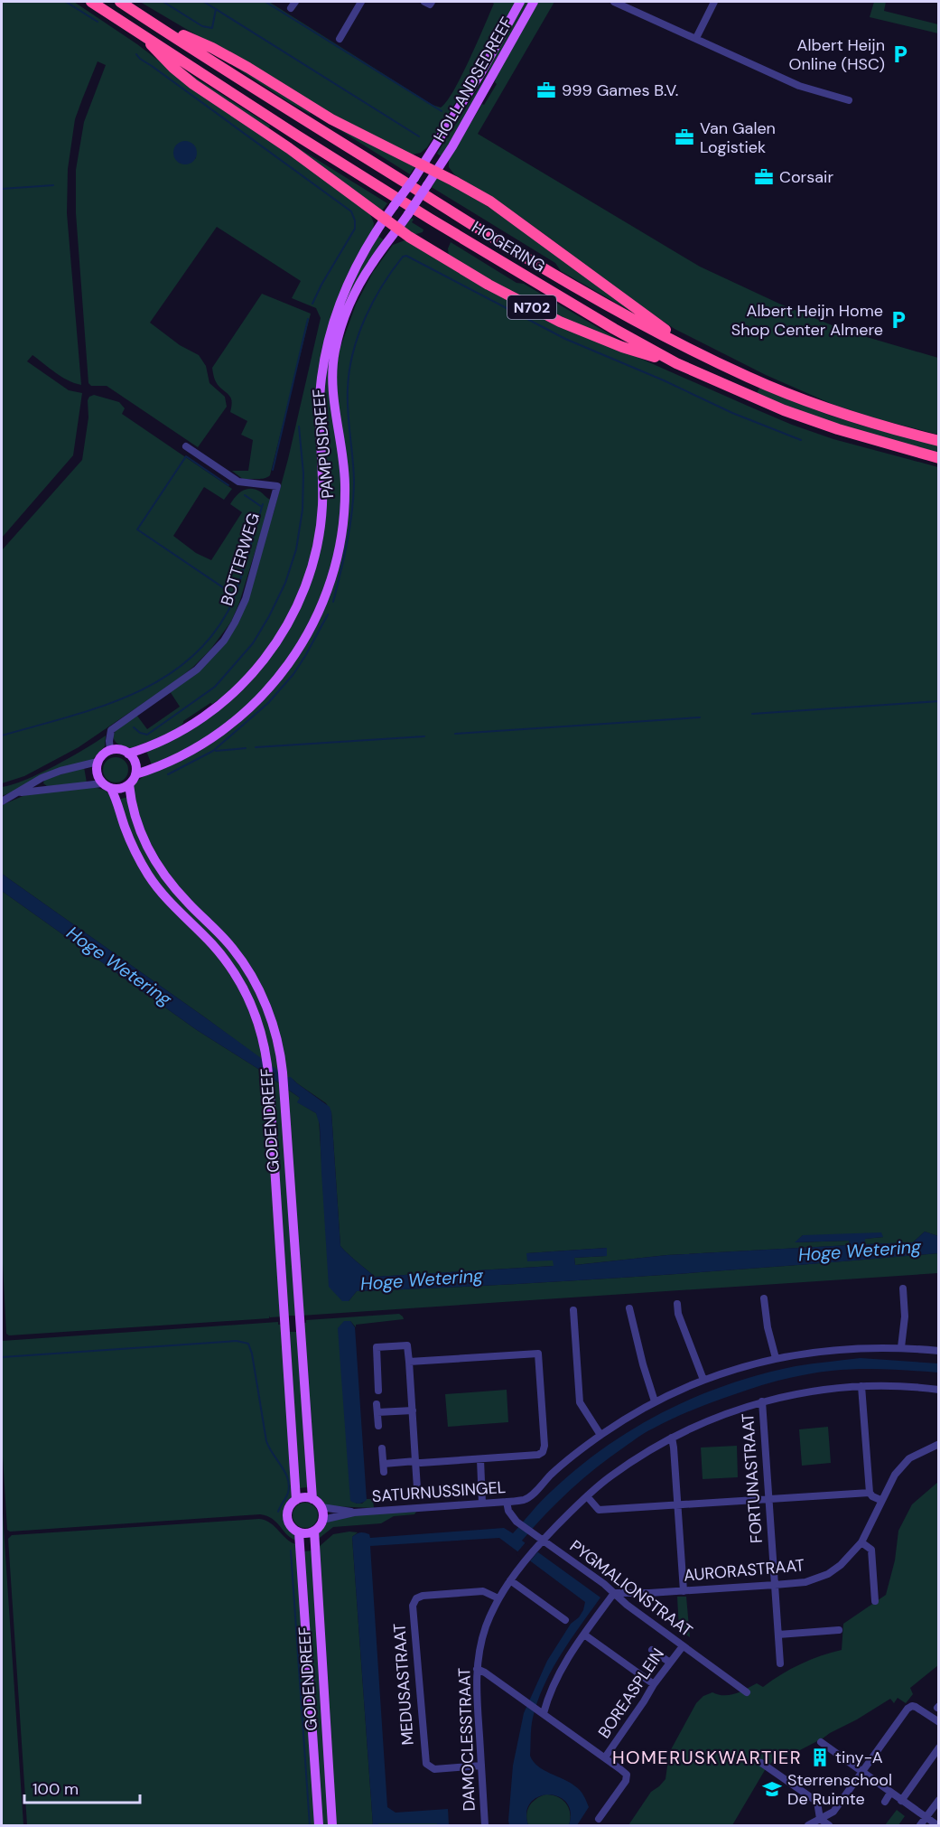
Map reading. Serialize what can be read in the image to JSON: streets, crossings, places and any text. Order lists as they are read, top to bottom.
{
  "streets": {
    "highway": ["HOGERING", "N702"],
    "main road": ["HOLLANDSEDREEF", "PAMPUSDREEF", "GODENDREEF"],
    "street": [
      "BOTTERWEG",
      "FORTUNASTRAAT",
      "SATURNUSSINGEL",
      "AURORASTRAAT",
      "PYGMALIONSTRAAT",
      "MEDUSASTRAAT",
      "BOREASPLEIN",
      "DAMOCLESSTRAAT"
    ]
  },
  "crossings": [
    ["HOLLANDSEDREEF", "N702"],
    ["HOLLANDSEDREEF", "PAMPUSDREEF"],
    ["HOGERING", "N702"],
    ["N702", "PAMPUSDREEF"],
    ["PAMPUSDREEF", "BOTTERWEG"],
    ["PAMPUSDREEF", "GODENDREEF"],
    ["BOTTERWEG", "GODENDREEF"],
    ["GODENDREEF", "SATURNUSSINGEL"],
    ["FORTUNASTRAAT", "AURORASTRAAT"],
    ["FORTUNASTRAAT", "DAMOCLESSTRAAT"],
    ["SATURNUSSINGEL", "PYGMALIONSTRAAT"],
    ["AURORASTRAAT", "PYGMALIONSTRAAT"],
    ["PYGMALIONSTRAAT", "BOREASPLEIN"],
    ["PYGMALIONSTRAAT", "DAMOCLESSTRAAT"],
    ["MEDUSASTRAAT", "DAMOCLESSTRAAT"]
  ],
  "districts": ["HOMERUSKWARTIER"],
  "water": ["Hoge Wetering"],
  "places": {
    "parking": ["Albert Heijn Online (HSC)", "Albert Heijn Home Shop Center Almere"],
    "office": ["999 Games B.V.", "Van Galen Logistiek", "Corsair"],
    "building": ["tiny-A"],
    "school or university": ["Sterrenschool De Ruimte"]
  },
  "scale_bar": "100 m"
}
